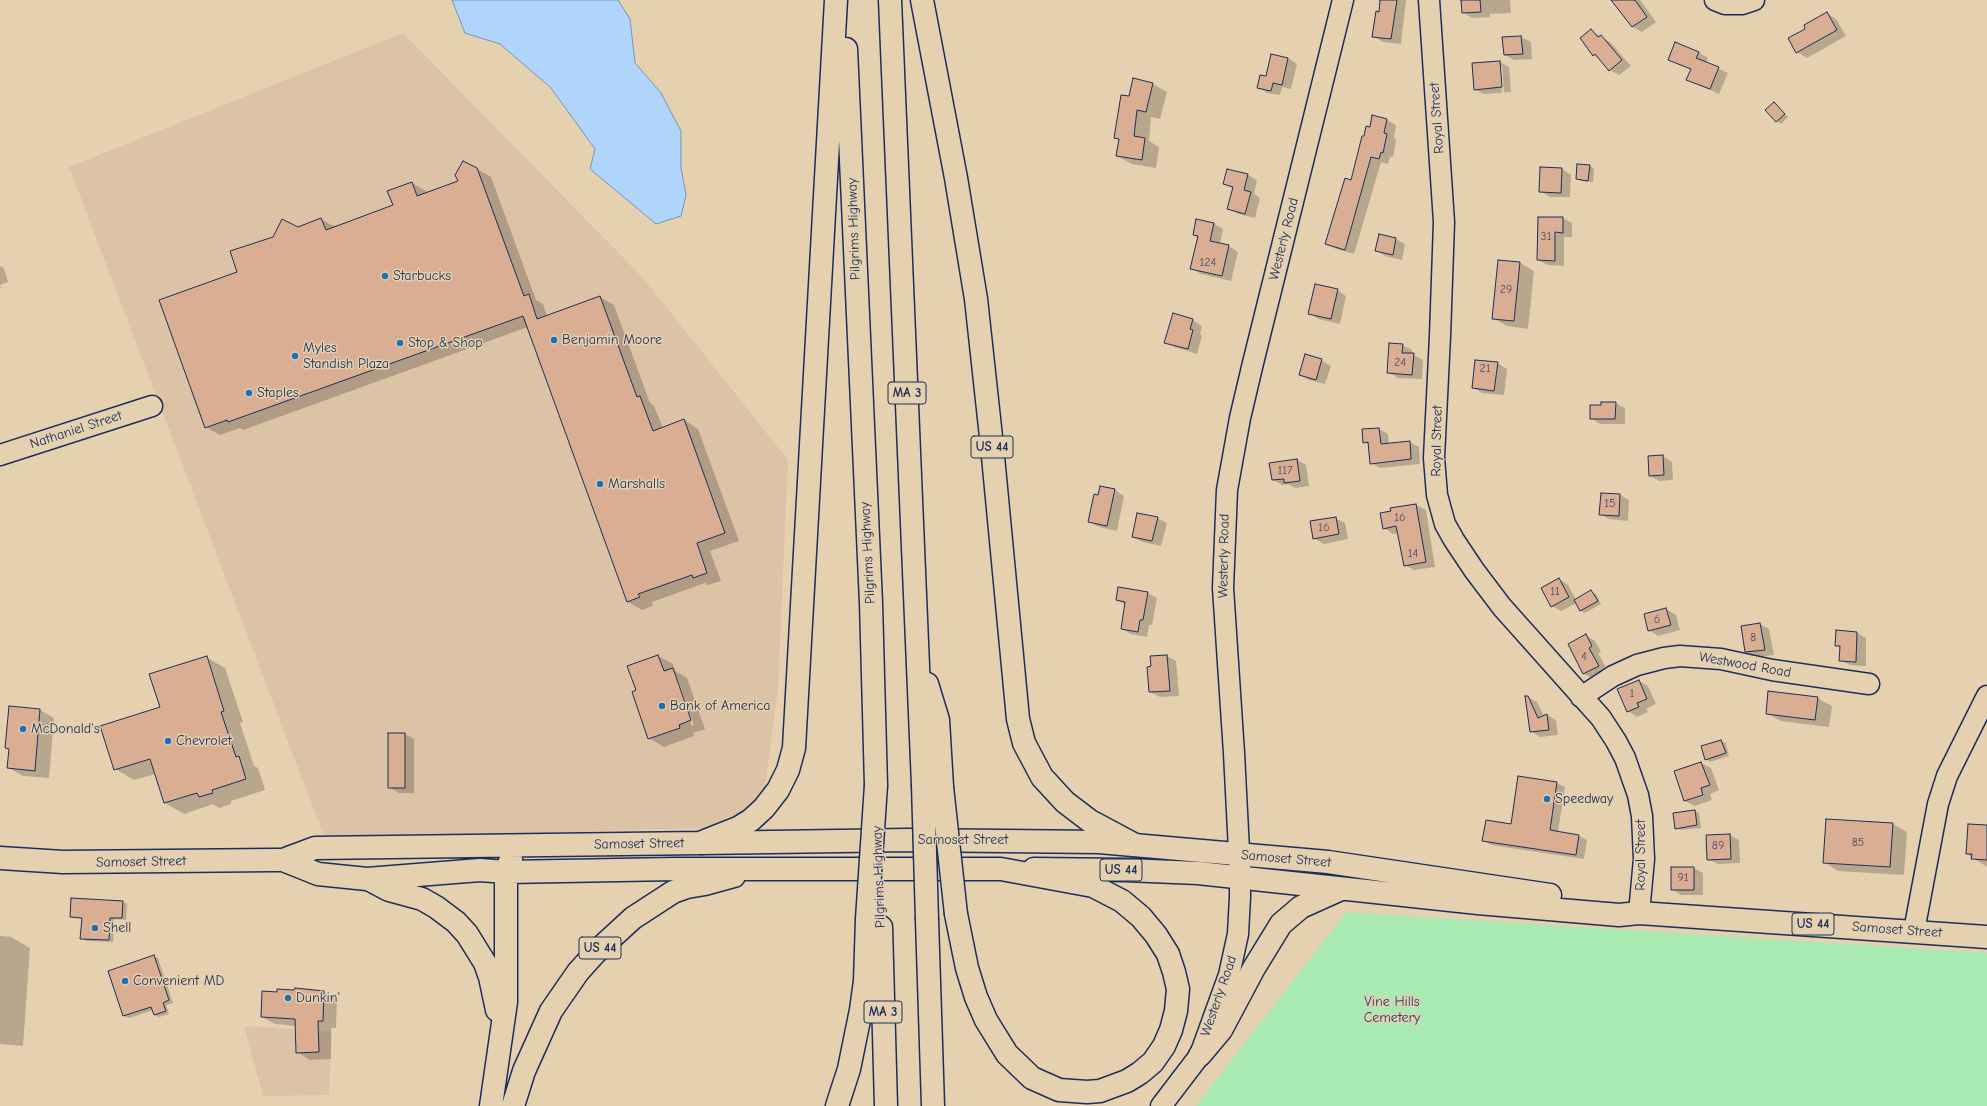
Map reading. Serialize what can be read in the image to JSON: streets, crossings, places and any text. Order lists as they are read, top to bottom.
{
  "streets": {
    "main road": [
      "Pilgrims Highway",
      "MA 3",
      "US 44",
      "Samoset Street"
    ],
    "street": [
      "Royal Street",
      "Westerly Road",
      "Nathaniel Street",
      "Westwood Road"
    ]
  },
  "crossings": [
    ["Royal Street", "Westwood Road"],
    ["Royal Street", "Samoset Street"],
    ["Westerly Road", "Samoset Street"],
    ["US 44", "Samoset Street"]
  ],
  "parks": ["Vine Hills Cemetery"],
  "places": [
    "Starbucks",
    "Benjamin Moore",
    "Stop & Shop",
    "Myles Standish Plaza",
    "Staples",
    "Marshalls",
    "Bank of America",
    "McDonald's",
    "Chevrolet",
    "Speedway",
    "Shell",
    "Convenient MD",
    "Dunkin'"
  ],
  "house_numbers": [
    "31",
    "124",
    "29",
    "24",
    "21",
    "117",
    "15",
    "16",
    "16",
    "14",
    "11",
    "6",
    "8",
    "4",
    "1",
    "85",
    "89",
    "91"
  ]
}
